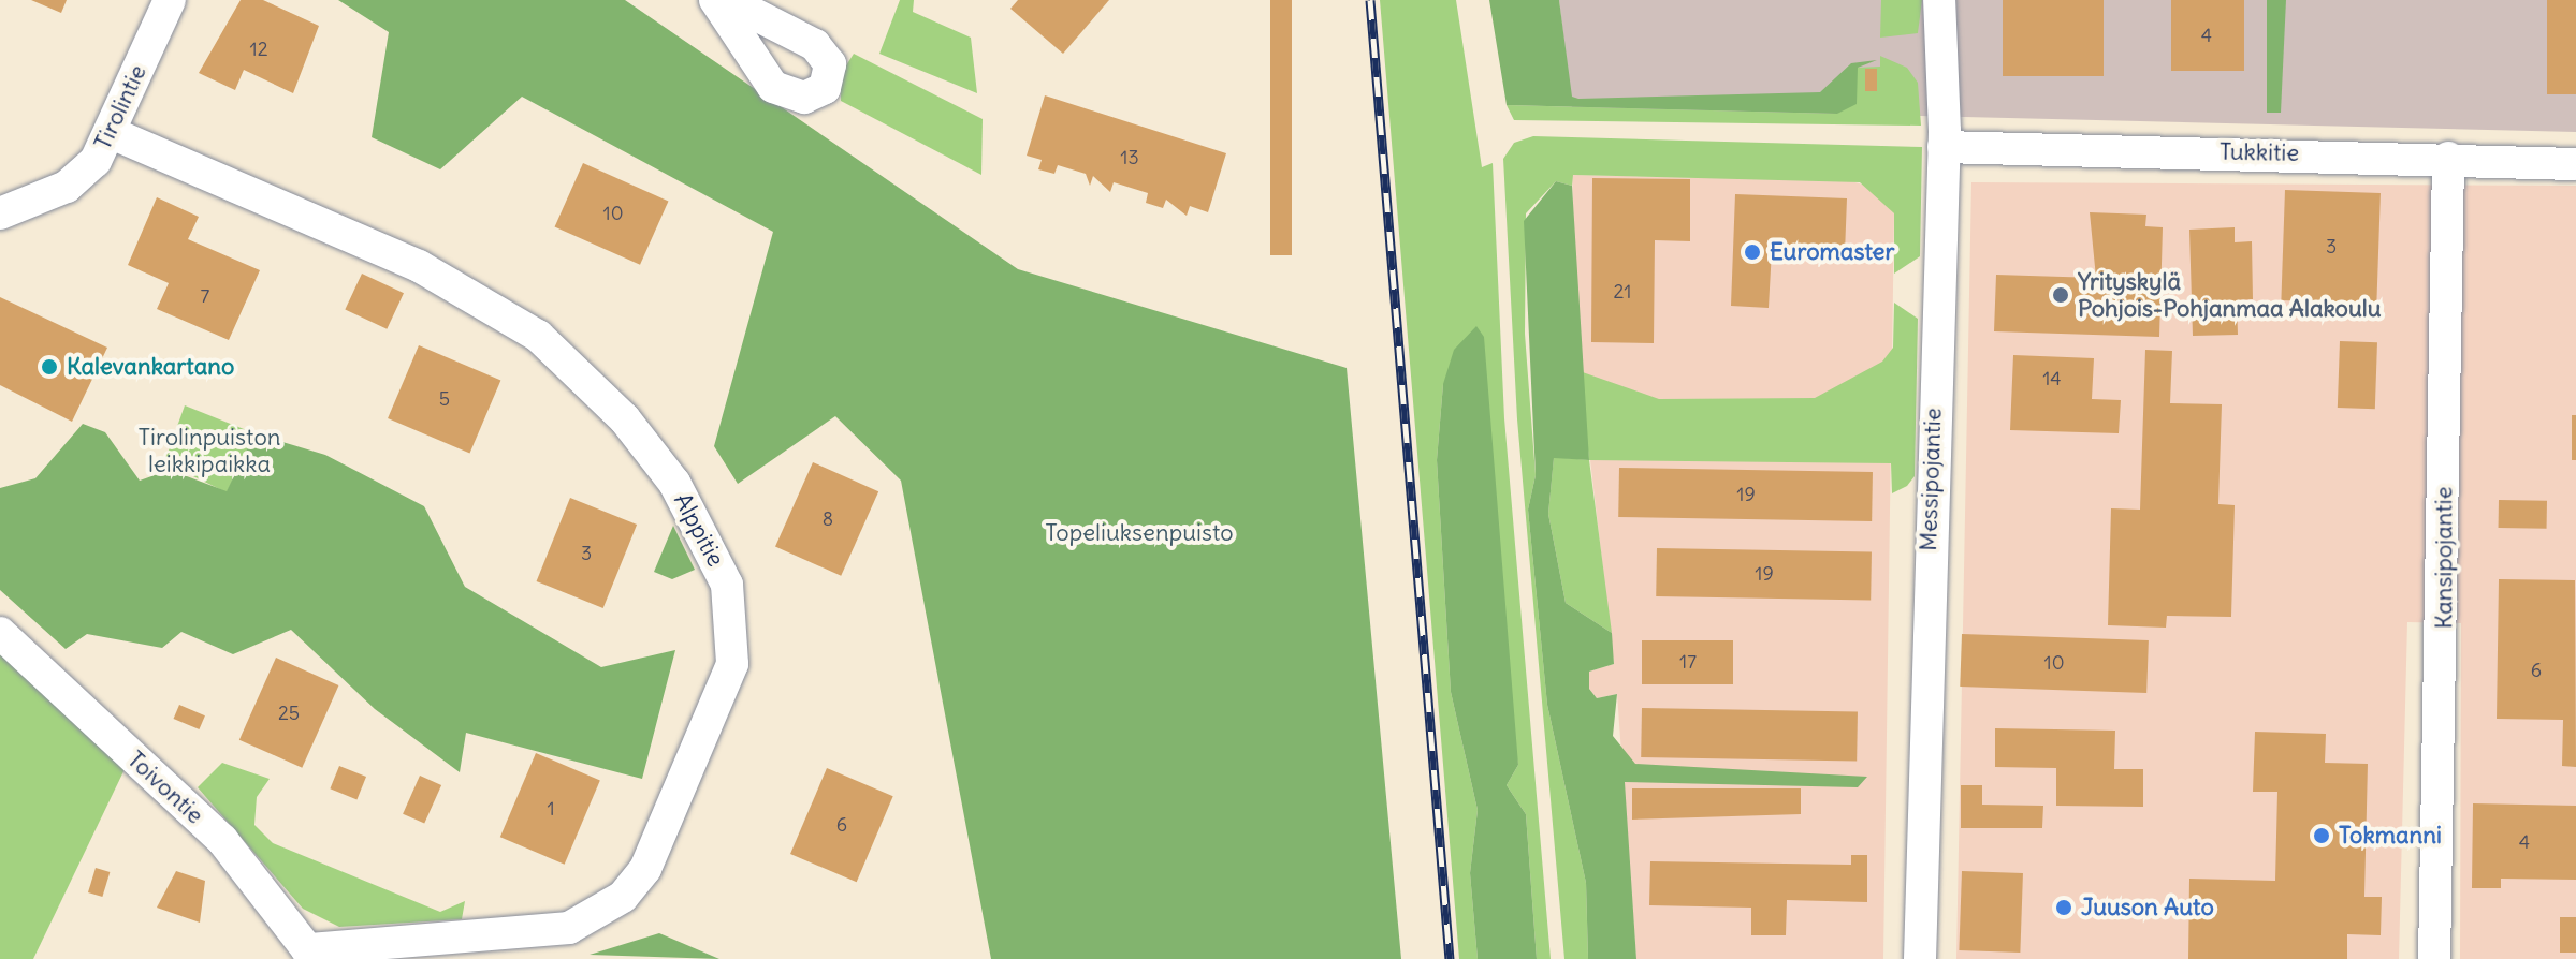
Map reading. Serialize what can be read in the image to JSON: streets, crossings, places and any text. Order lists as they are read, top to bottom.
{
  "streets": {
    "street": [
      "Tirolintie",
      "Tukkitie",
      "Messipojantie",
      "Alppitie",
      "Kansipojantie",
      "Toivontie"
    ]
  },
  "crossings": [
    ["Tirolintie", "Alppitie"],
    ["Tukkitie", "Messipojantie"],
    ["Tukkitie", "Kansipojantie"],
    ["Alppitie", "Toivontie"]
  ],
  "parks": ["Tirolinpuiston leikkipaikka", "Topeliuksenpuisto"],
  "places": [
    "Euromaster",
    "Yrityskylä Pohjois-Pohjanmaa Alakoulu",
    "Kalevankartano",
    "Tokmanni",
    "Juuson Auto"
  ],
  "house_numbers": [
    "4",
    "12",
    "13",
    "10",
    "3",
    "21",
    "7",
    "14",
    "5",
    "19",
    "8",
    "3",
    "19",
    "17",
    "10",
    "6",
    "25",
    "1",
    "6",
    "4"
  ]
}
